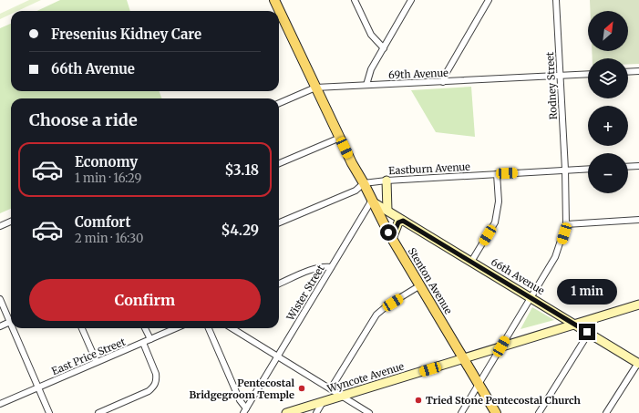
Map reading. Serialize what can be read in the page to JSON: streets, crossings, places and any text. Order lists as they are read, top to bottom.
{
  "streets": {
    "main road": ["Stenton Avenue"],
    "street": [
      "69th Avenue",
      "Rodney Street",
      "Eastburn Avenue",
      "66th Avenue",
      "Wister Street",
      "East Price Street",
      "Wyncote Avenue"
    ]
  },
  "crossings": [
    ["69th Avenue", "Rodney Street"],
    ["69th Avenue", "Stenton Avenue"],
    ["Rodney Street", "Eastburn Avenue"],
    ["Rodney Street", "66th Avenue"],
    ["Rodney Street", "Stenton Avenue"],
    ["Rodney Street", "Wyncote Avenue"],
    ["Eastburn Avenue", "Stenton Avenue"],
    ["66th Avenue", "Stenton Avenue"],
    ["66th Avenue", "Wister Street"],
    ["66th Avenue", "Wyncote Avenue"],
    ["Stenton Avenue", "Wister Street"],
    ["Stenton Avenue", "Wyncote Avenue"]
  ],
  "places": ["Pentecostal Bridgegroom Temple", "Tried Stone Pentecostal Church"],
  "north": "top right",
  "page": {
    "map_buttons": ["+", "−"],
    "banner": ["Fresenius Kidney Care", "66th Avenue"],
    "heading": "Choose a ride",
    "list": [
      {
        "name": "Economy",
        "note": "1 min · 16:29",
        "value": "$3.18"
      },
      {
        "name": "Comfort",
        "note": "2 min · 16:30",
        "value": "$4.29"
      }
    ],
    "buttons": "Confirm",
    "bubble": "1 min"
  }
}
